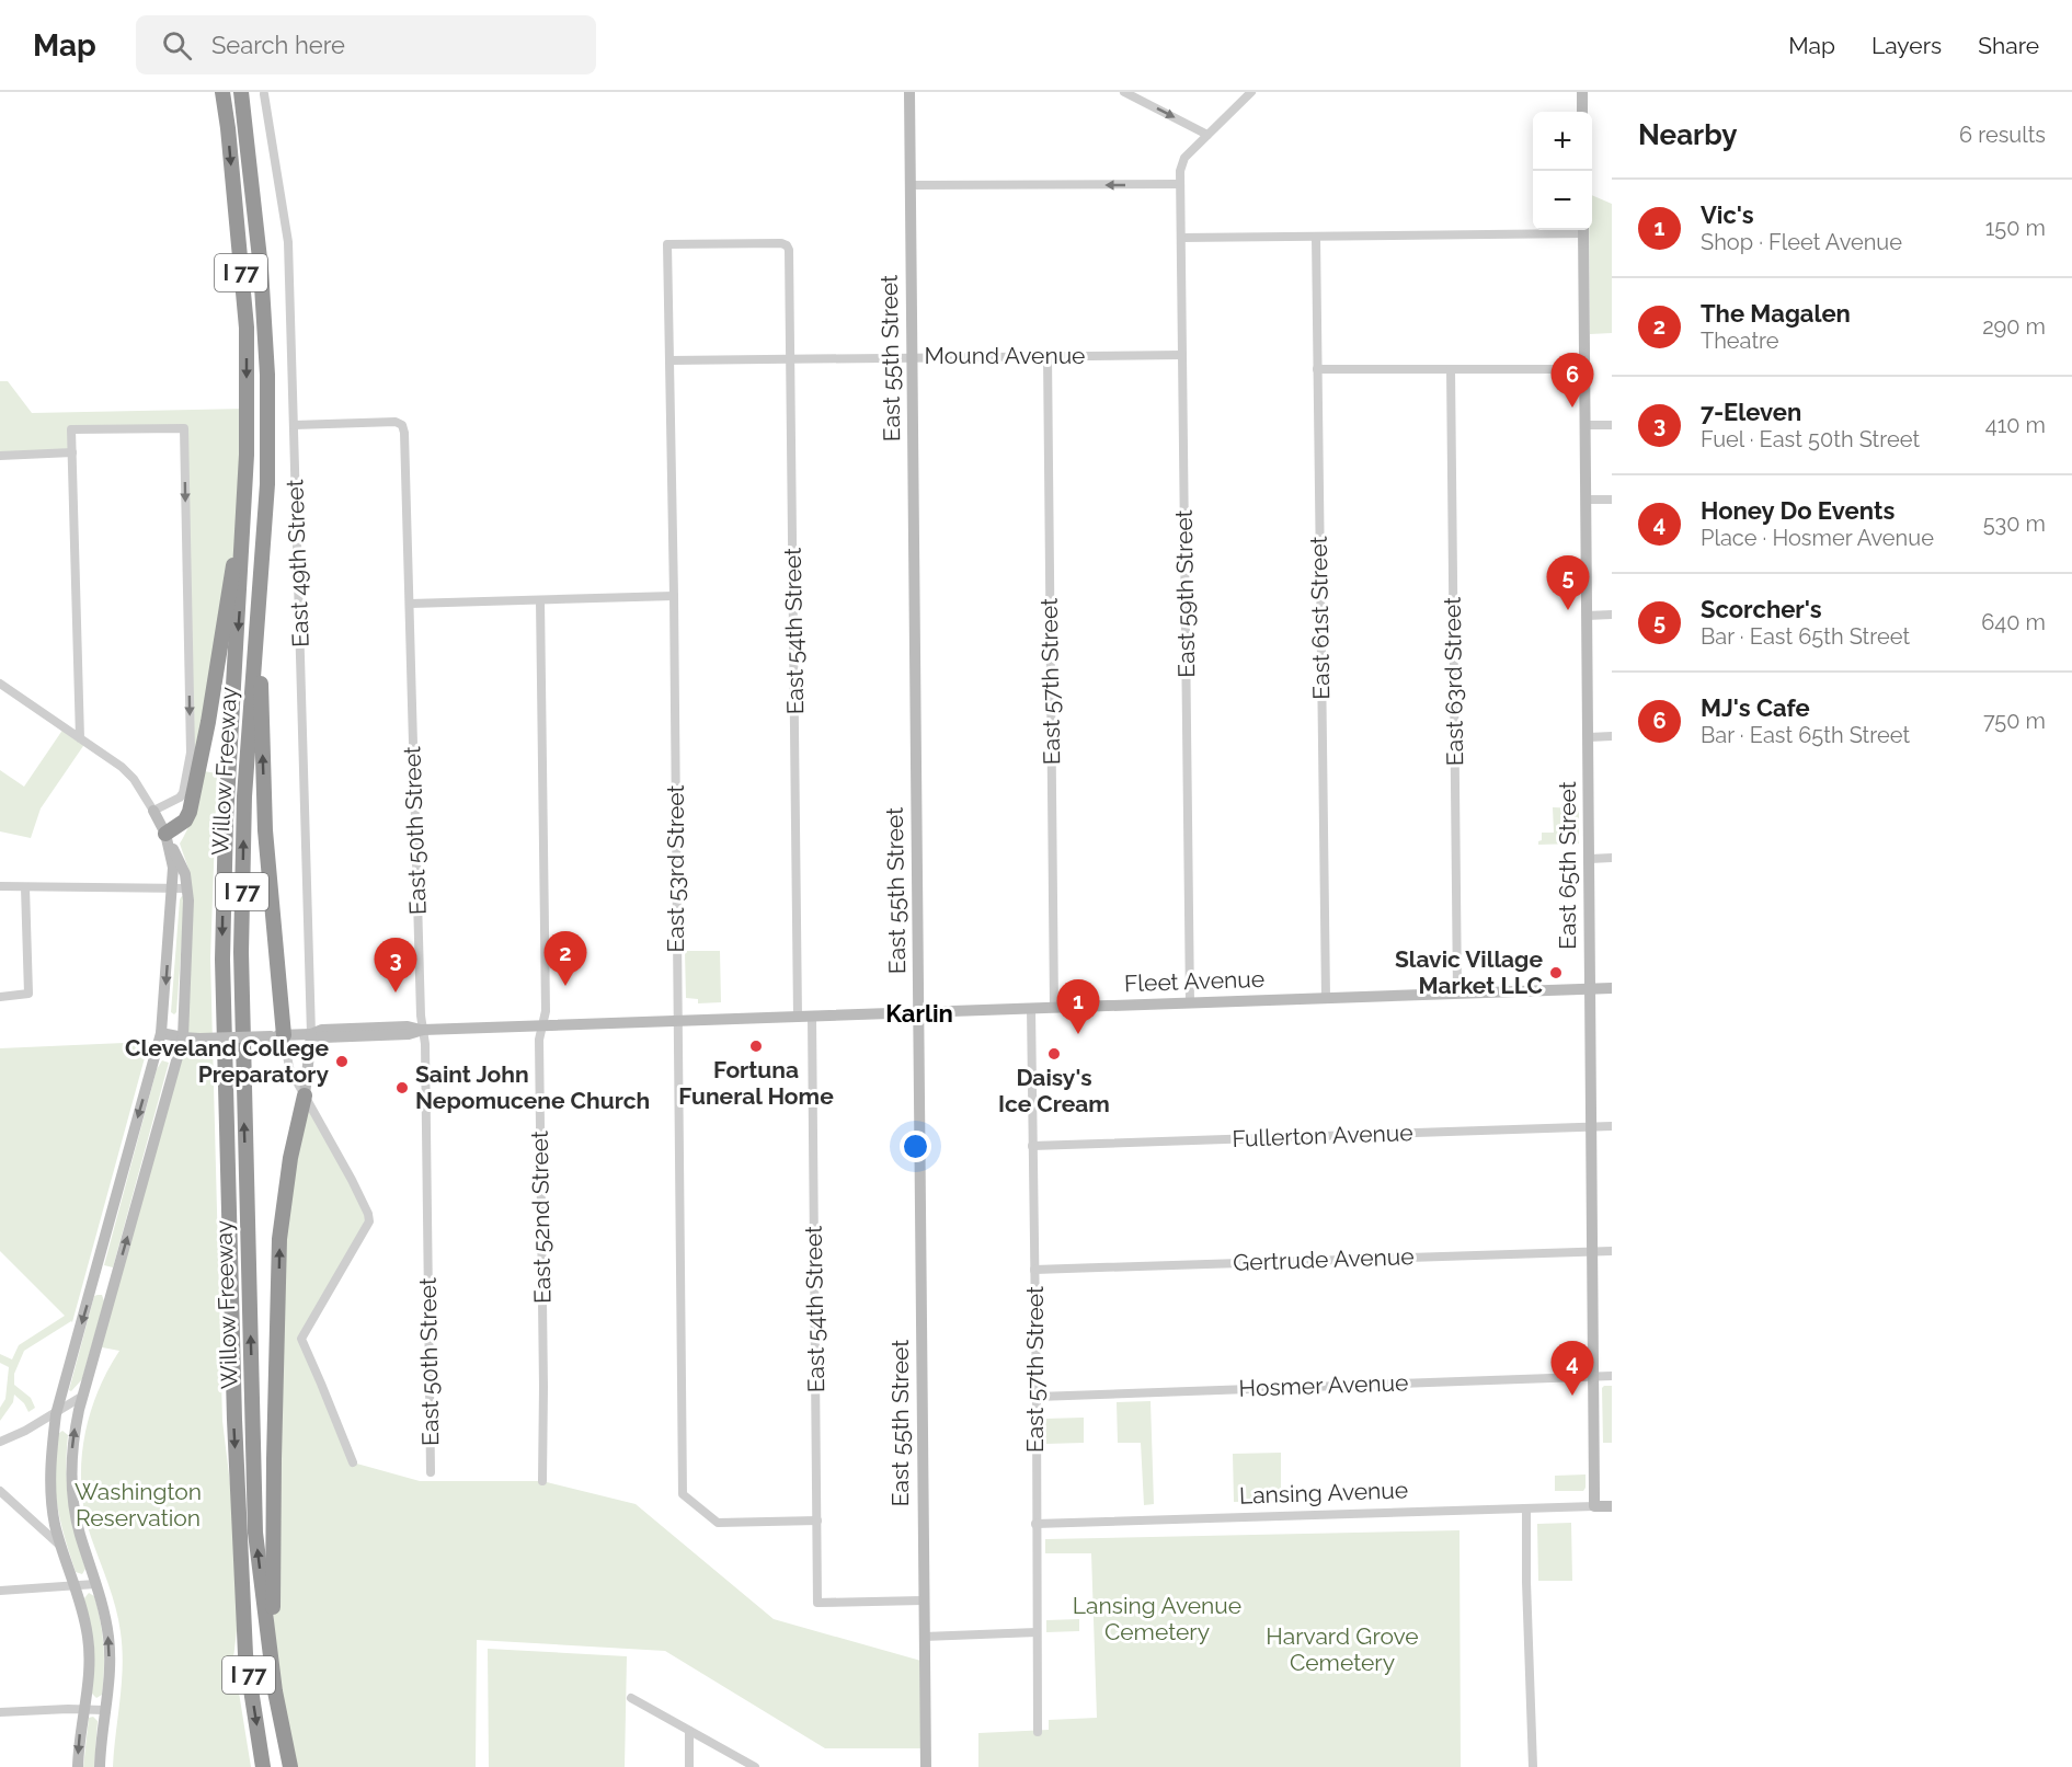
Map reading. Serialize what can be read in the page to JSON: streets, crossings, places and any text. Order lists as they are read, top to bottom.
{
  "streets": {
    "highway": ["I 77", "Willow Freeway"],
    "street": [
      "Mound Avenue",
      "East 55th Street",
      "East 49th Street",
      "East 59th Street",
      "East 61st Street",
      "East 54th Street",
      "East 57th Street",
      "East 63rd Street",
      "East 50th Street",
      "East 65th Street",
      "East 53rd Street",
      "Fleet Avenue",
      "Fullerton Avenue",
      "East 52nd Street",
      "Gertrude Avenue",
      "Hosmer Avenue",
      "Lansing Avenue"
    ]
  },
  "crossings": [
    ["Mound Avenue", "East 55th Street"],
    ["Mound Avenue", "East 59th Street"],
    ["Mound Avenue", "East 54th Street"],
    ["Mound Avenue", "East 57th Street"],
    ["Mound Avenue", "East 53rd Street"],
    ["East 55th Street", "East 54th Street"],
    ["East 55th Street", "Fleet Avenue"],
    ["East 49th Street", "East 50th Street"],
    ["East 49th Street", "Fleet Avenue"],
    ["East 59th Street", "Fleet Avenue"],
    ["East 61st Street", "Fleet Avenue"],
    ["East 54th Street", "East 53rd Street"],
    ["East 54th Street", "Fleet Avenue"],
    ["East 57th Street", "Fleet Avenue"],
    ["East 57th Street", "Fullerton Avenue"],
    ["East 57th Street", "Gertrude Avenue"],
    ["East 57th Street", "Hosmer Avenue"],
    ["East 57th Street", "Lansing Avenue"],
    ["East 63rd Street", "Fleet Avenue"],
    ["East 50th Street", "Fleet Avenue"],
    ["East 65th Street", "Fleet Avenue"],
    ["East 65th Street", "Fullerton Avenue"],
    ["East 65th Street", "Gertrude Avenue"],
    ["East 65th Street", "Hosmer Avenue"],
    ["East 65th Street", "Lansing Avenue"],
    ["East 53rd Street", "Fleet Avenue"],
    ["Fleet Avenue", "East 52nd Street"]
  ],
  "districts": ["Karlin"],
  "parks": ["Washington Reservation", "Lansing Avenue Cemetery", "Harvard Grove Cemetery"],
  "places": [
    "Slavic Village Market LLC",
    "Fortuna Funeral Home",
    "Daisy's Ice Cream",
    "Cleveland College Preparatory",
    "Saint John Nepomucene Church"
  ],
  "page": {
    "header": "Map",
    "search": "Search here",
    "nav": ["Map", "Layers", "Share"],
    "heading": ["Nearby", "6 results"],
    "map_buttons": ["+", "−"],
    "list": [
      {
        "mark": "1",
        "name": "Vic's",
        "note": "Shop · Fleet Avenue",
        "value": "150 m"
      },
      {
        "mark": "2",
        "name": "The Magalen",
        "note": "Theatre",
        "value": "290 m"
      },
      {
        "mark": "3",
        "name": "7-Eleven",
        "note": "Fuel · East 50th Street",
        "value": "410 m"
      },
      {
        "mark": "4",
        "name": "Honey Do Events",
        "note": "Place · Hosmer Avenue",
        "value": "530 m"
      },
      {
        "mark": "5",
        "name": "Scorcher's",
        "note": "Bar · East 65th Street",
        "value": "640 m"
      },
      {
        "mark": "6",
        "name": "MJ's Cafe",
        "note": "Bar · East 65th Street",
        "value": "750 m"
      }
    ],
    "pins": [
      "6",
      "5",
      "2",
      "3",
      "1",
      "4"
    ]
  }
}
